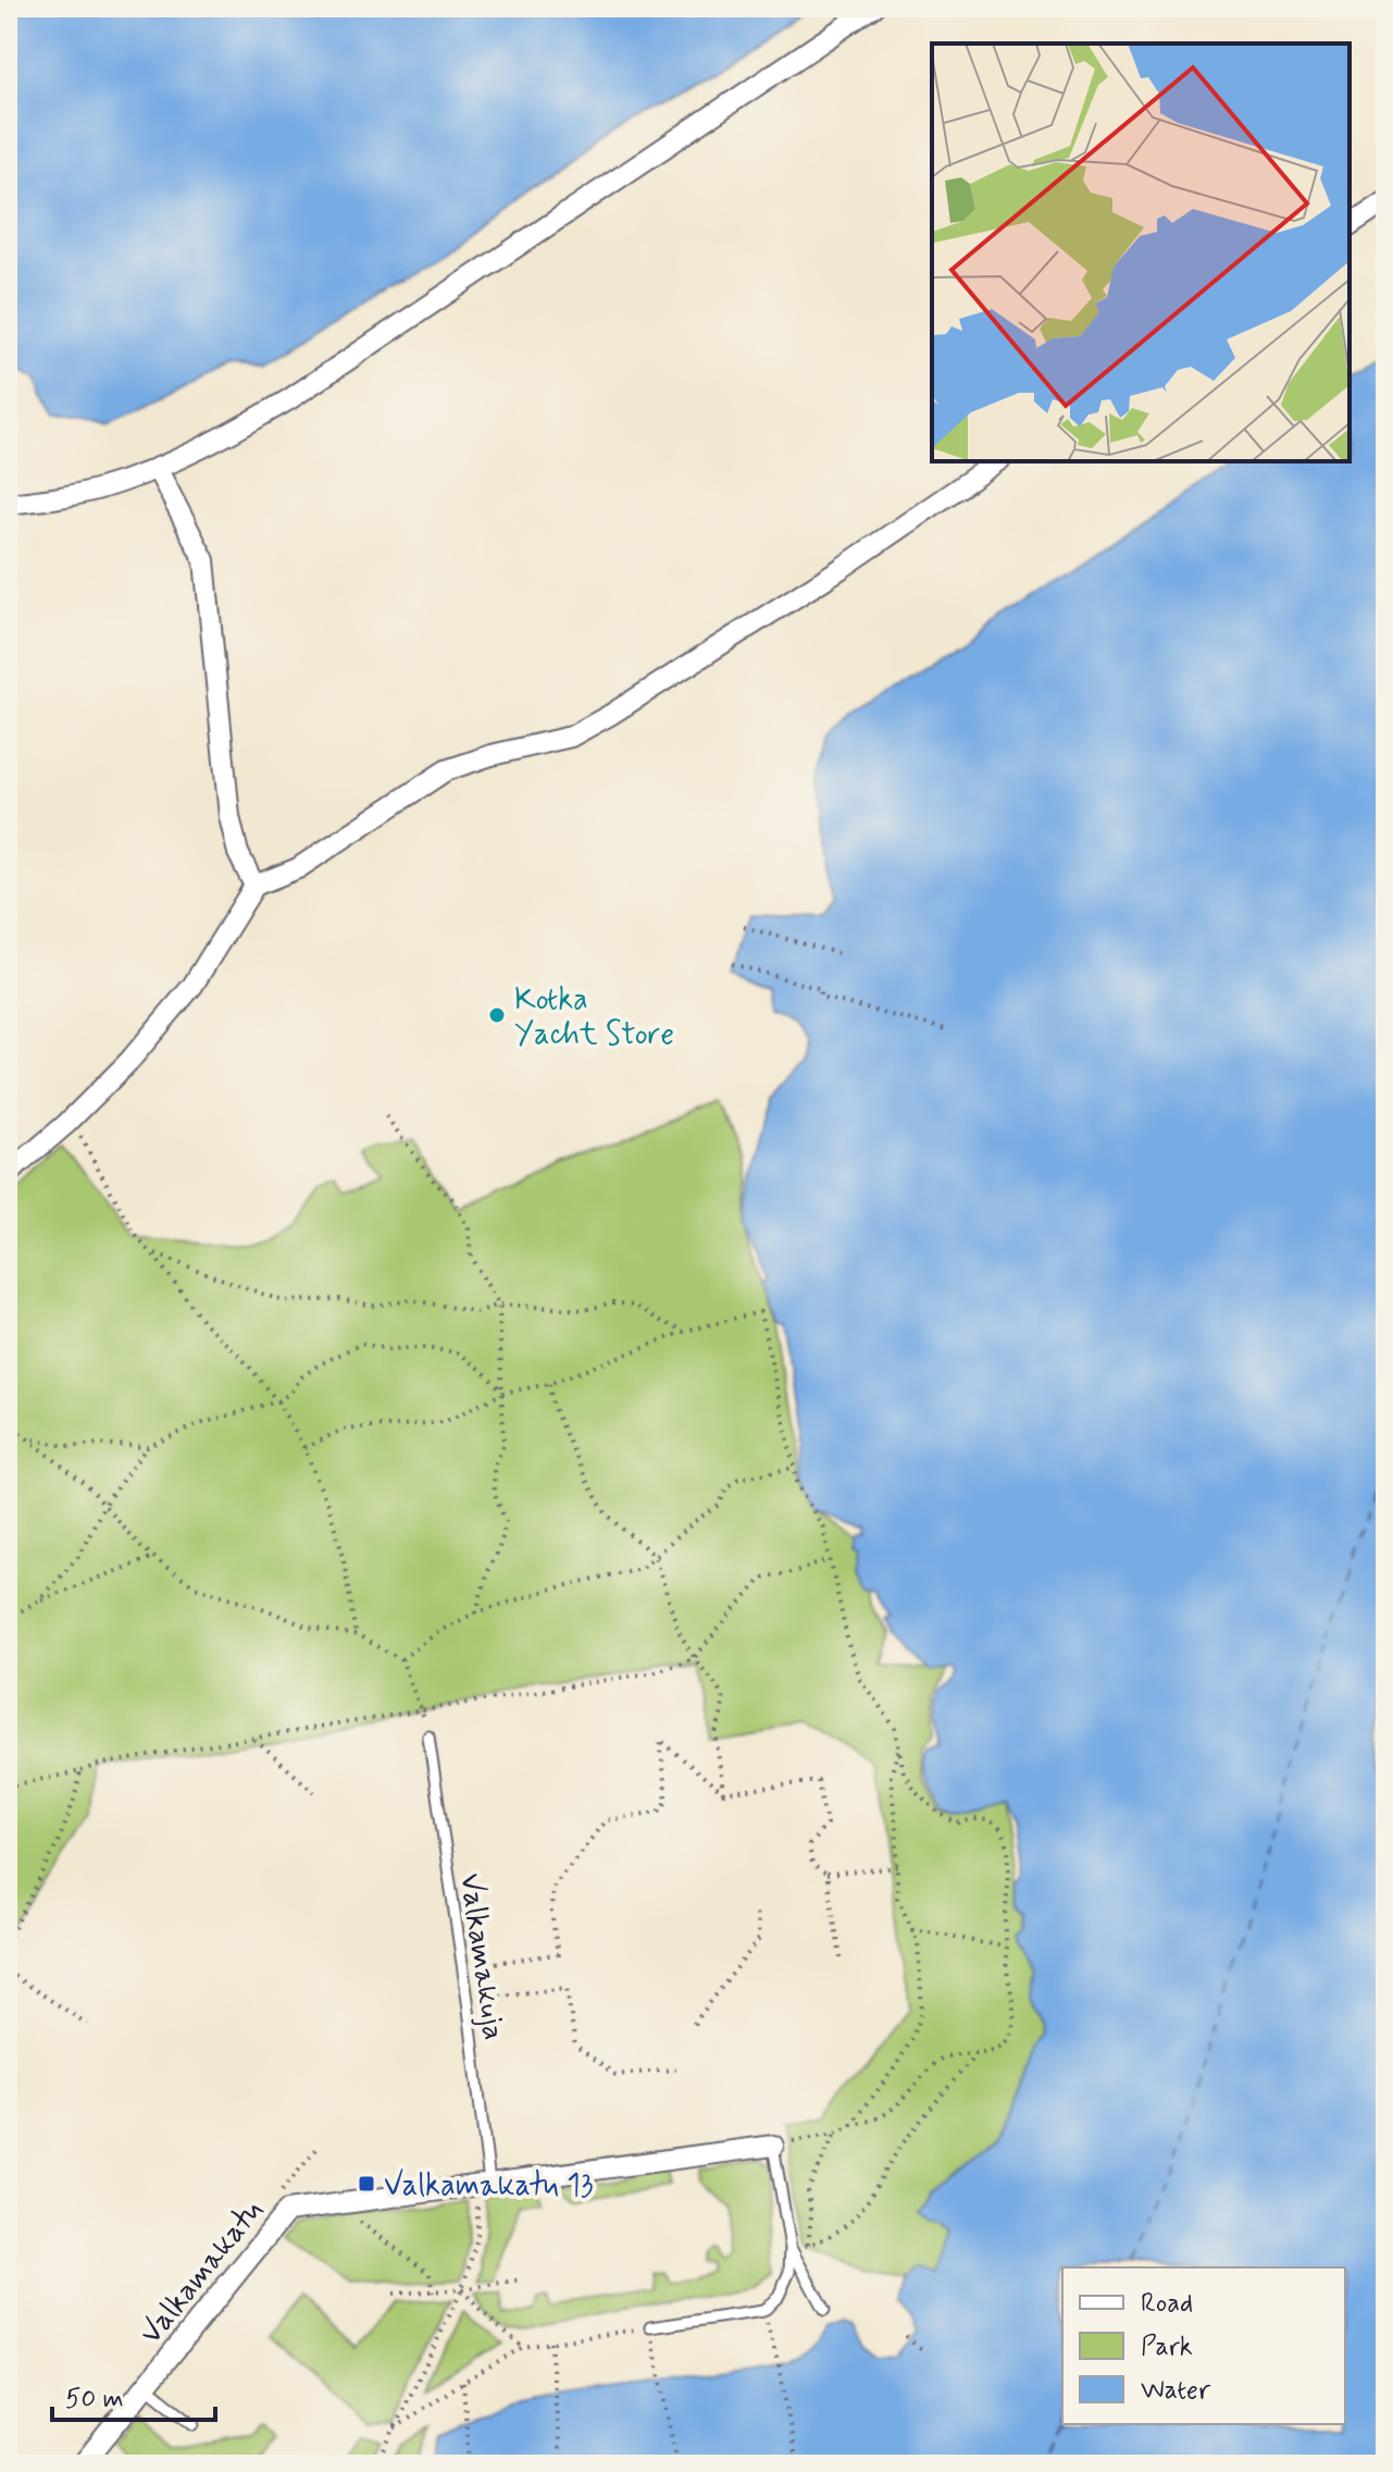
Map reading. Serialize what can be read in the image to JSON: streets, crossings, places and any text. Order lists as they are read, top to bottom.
{
  "streets": {
    "street": ["Valkamakatu"],
    "lane": ["Valkamakuja"]
  },
  "crossings": [
    ["Valkamakuja", "Valkamakatu"]
  ],
  "places": {
    "other": ["Kotka Yacht Store"],
    "transit": ["Valkamakatu 13"]
  },
  "legend": ["Road", "Park", "Water"],
  "scale_bar": "50 m"
}
